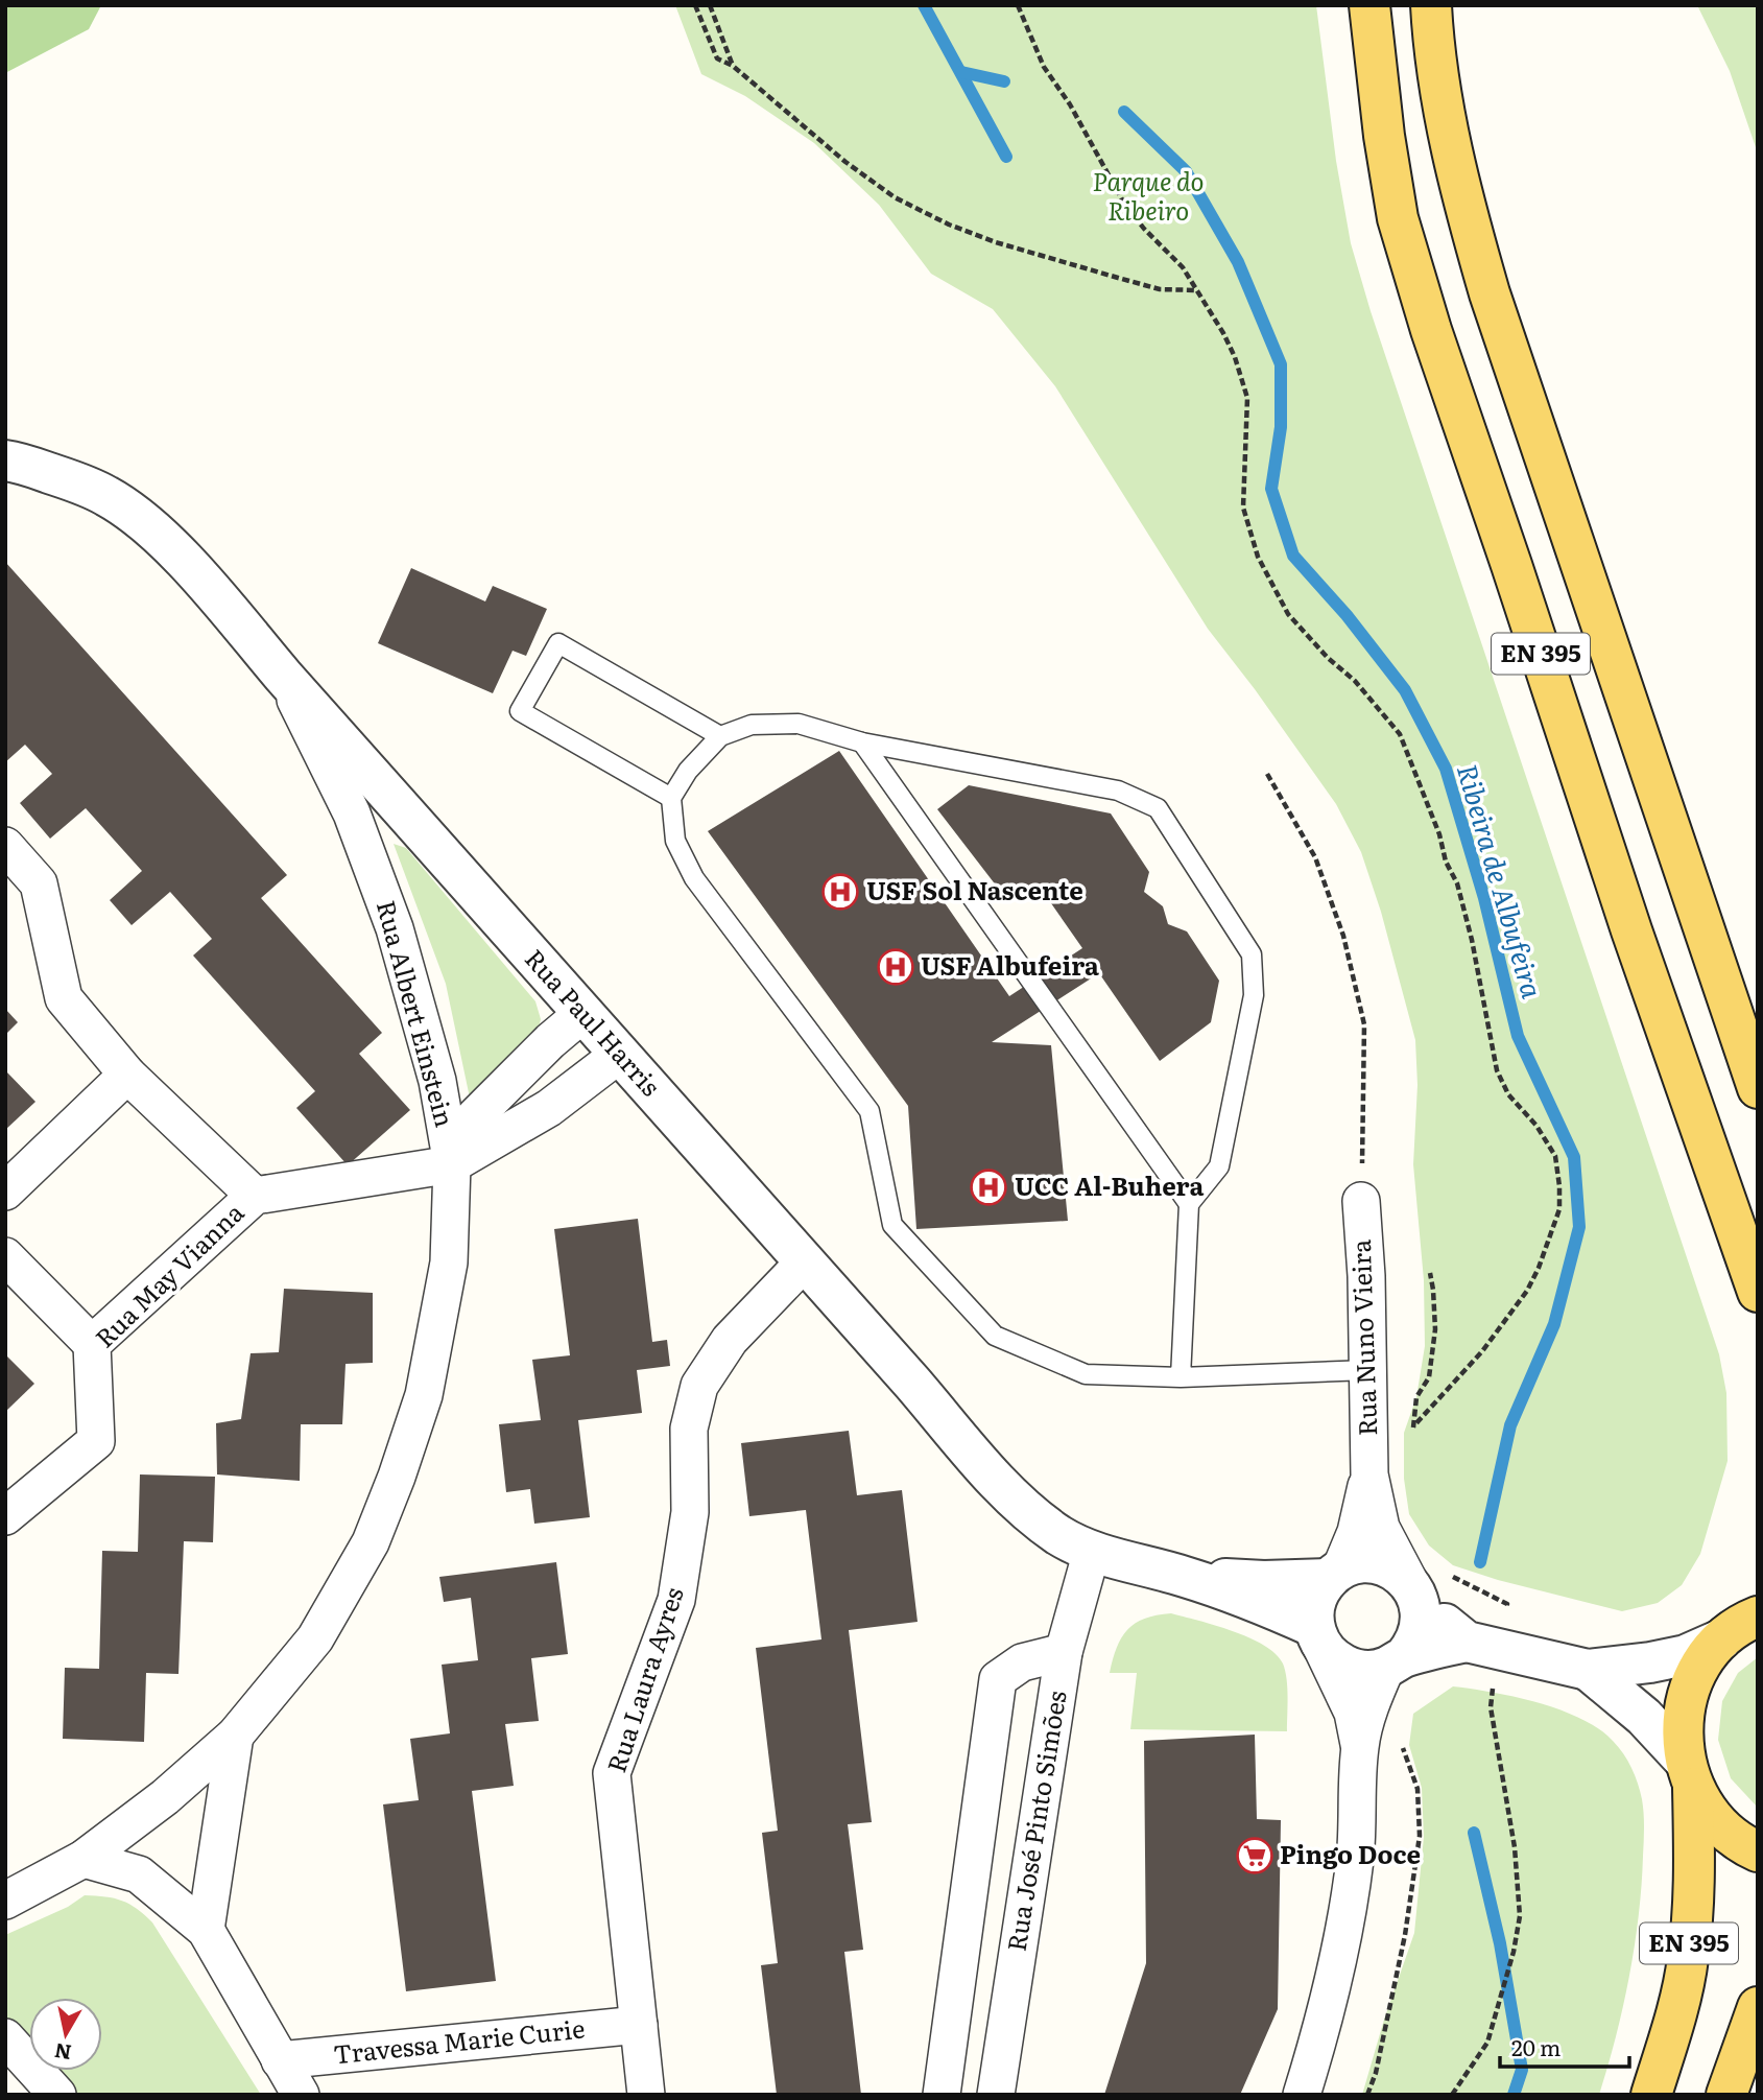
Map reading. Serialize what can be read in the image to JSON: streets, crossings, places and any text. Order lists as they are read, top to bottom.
{
  "streets": {
    "main road": ["EN 395"],
    "street": [
      "Rua Albert Einstein",
      "Rua Paul Harris",
      "Rua May Vianna",
      "Rua Nuno Vieira",
      "Rua Laura Ayres",
      "Rua José Pinto Simões",
      "Travessa Marie Curie"
    ]
  },
  "crossings": [
    ["Rua Albert Einstein", "Rua Paul Harris"],
    ["Rua Albert Einstein", "Rua May Vianna"],
    ["Rua Paul Harris", "Rua Laura Ayres"],
    ["Rua Paul Harris", "Rua José Pinto Simões"],
    ["Rua Laura Ayres", "Travessa Marie Curie"]
  ],
  "water": ["Ribeira de Albufeira"],
  "parks": ["Parque do Ribeiro"],
  "places": {
    "hospital": ["USF Sol Nascente", "USF Albufeira", "UCC Al-Buhera"],
    "supermarket": ["Pingo Doce"]
  },
  "scale_bar": "20 m",
  "north": "bottom"
}
